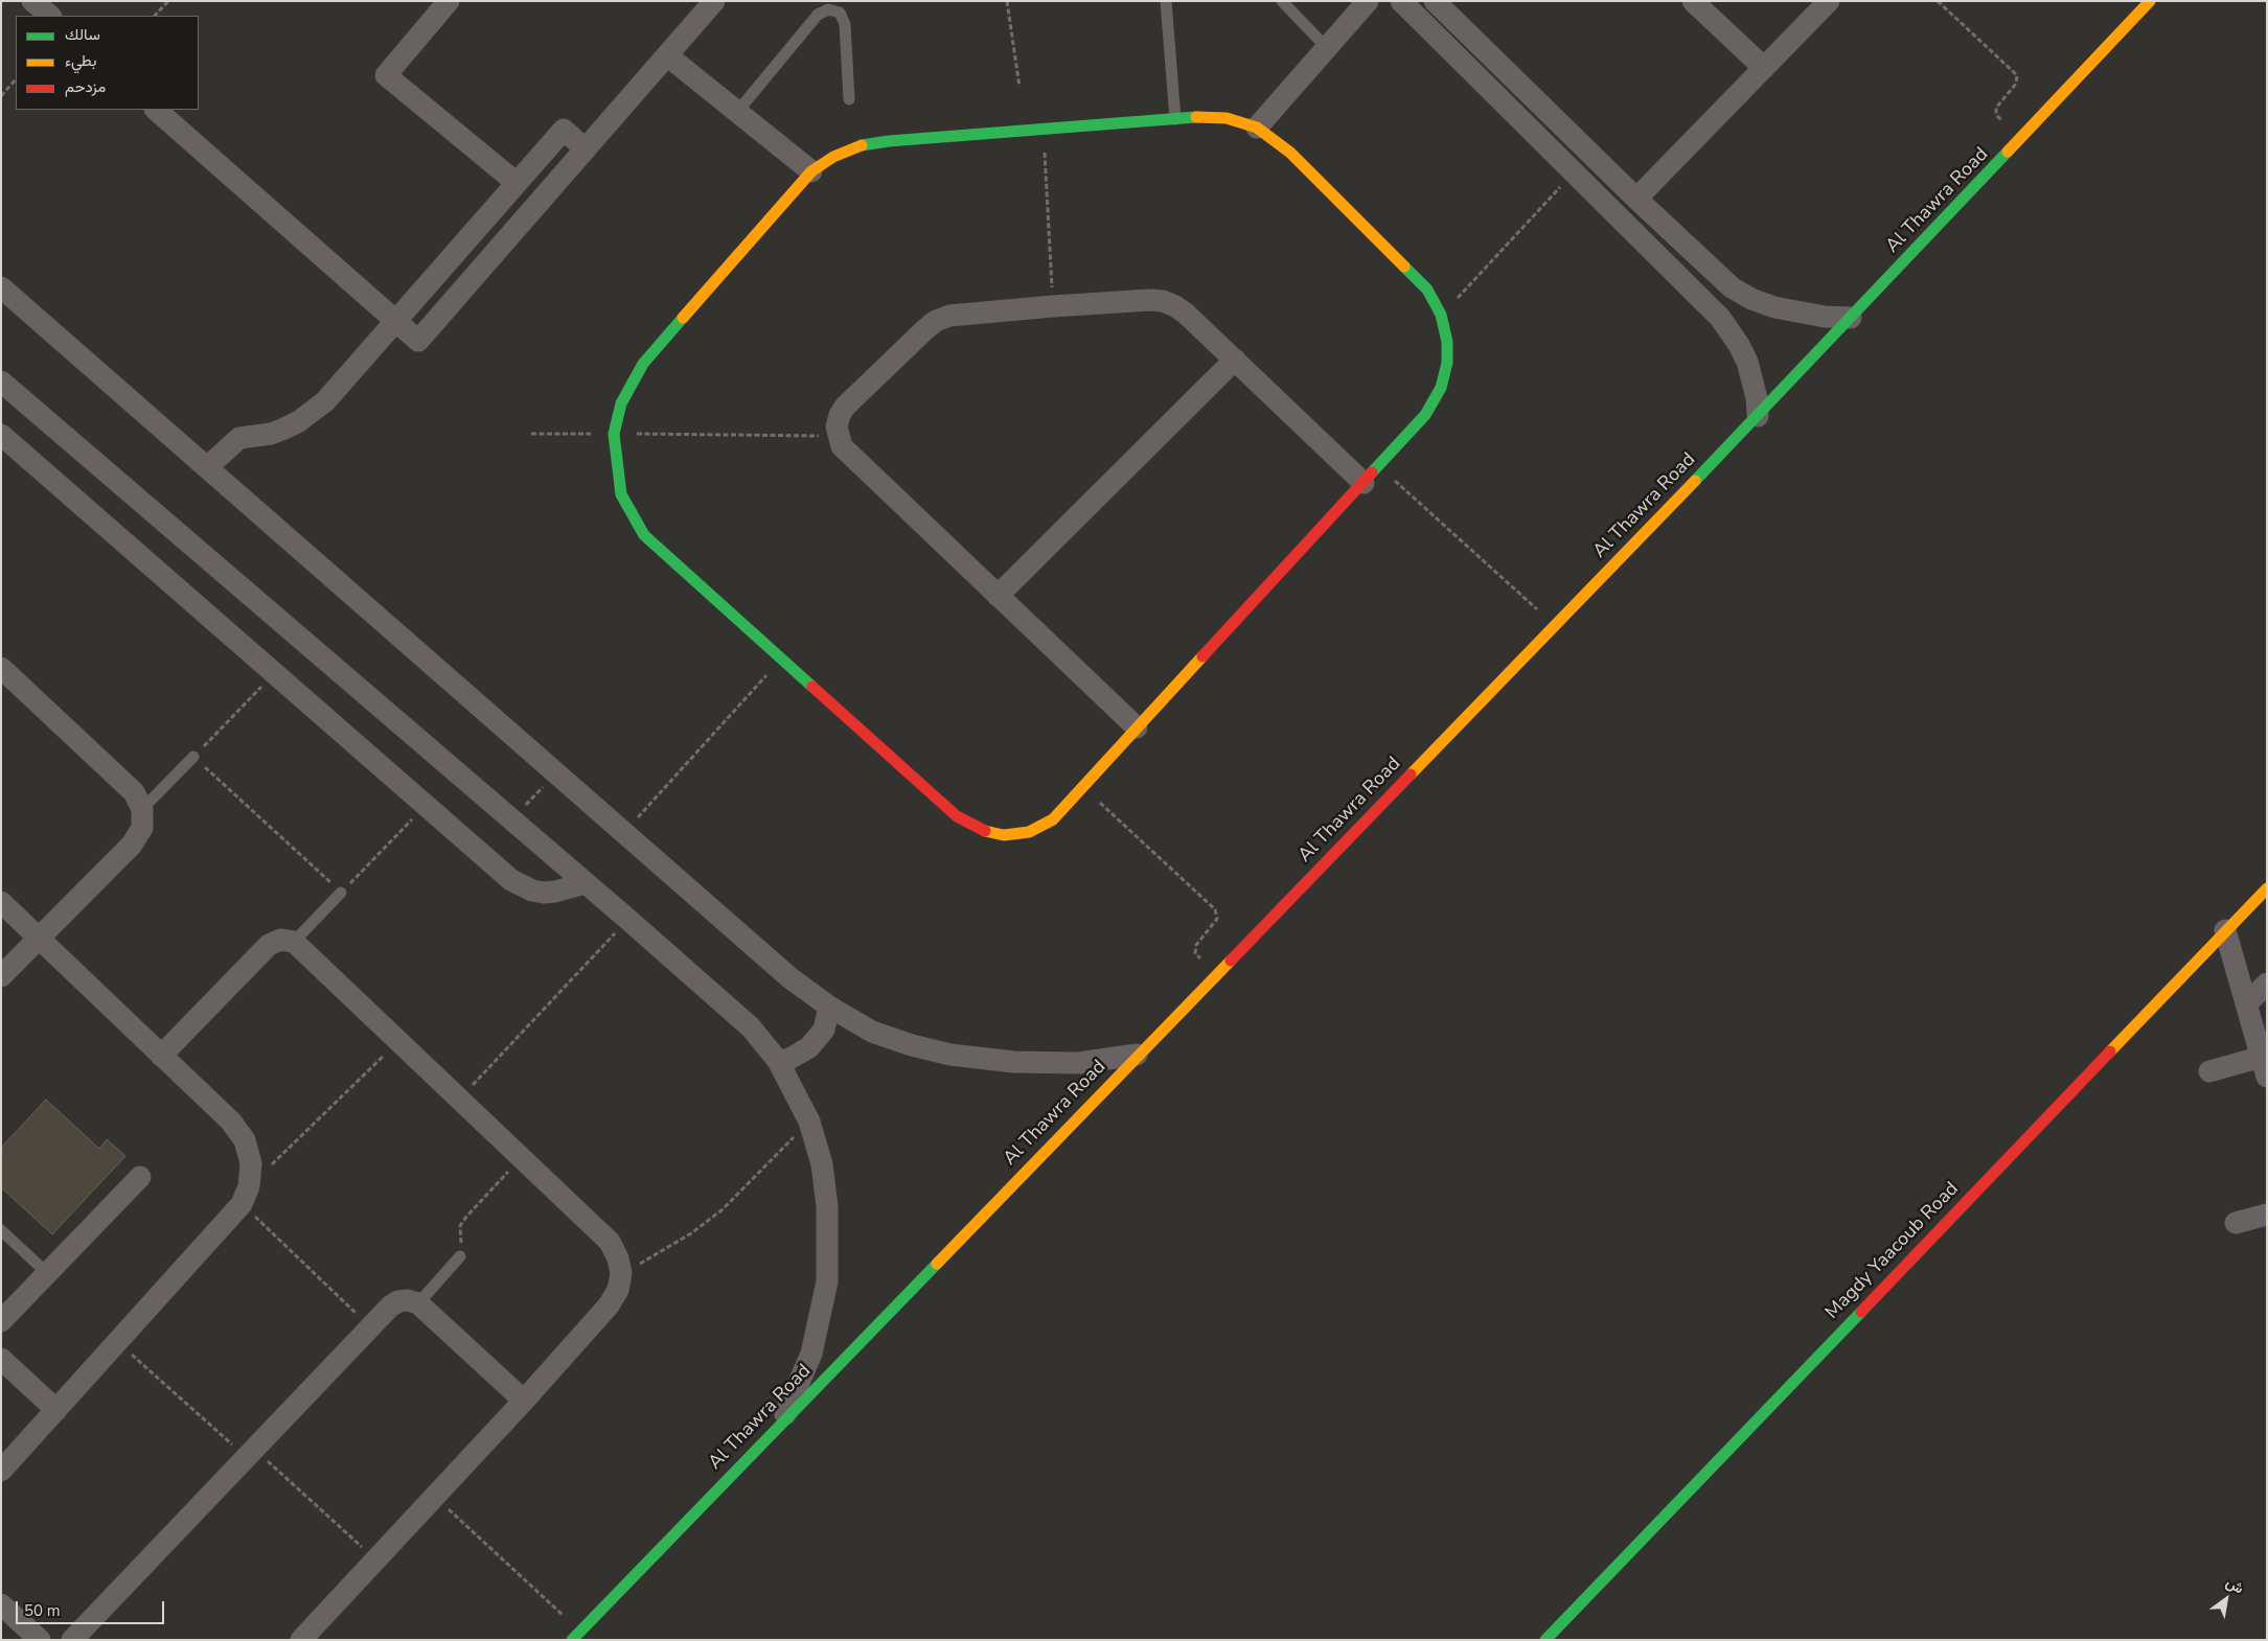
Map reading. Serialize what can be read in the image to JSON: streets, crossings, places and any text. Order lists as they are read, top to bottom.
{
  "streets": {
    "street": ["Al Thawra Road", "Magdy Yaacoub Road"]
  },
  "legend": ["سالك", "بطيء", "مزدحم"],
  "scale_bar": "50 m",
  "north": "top right"
}
